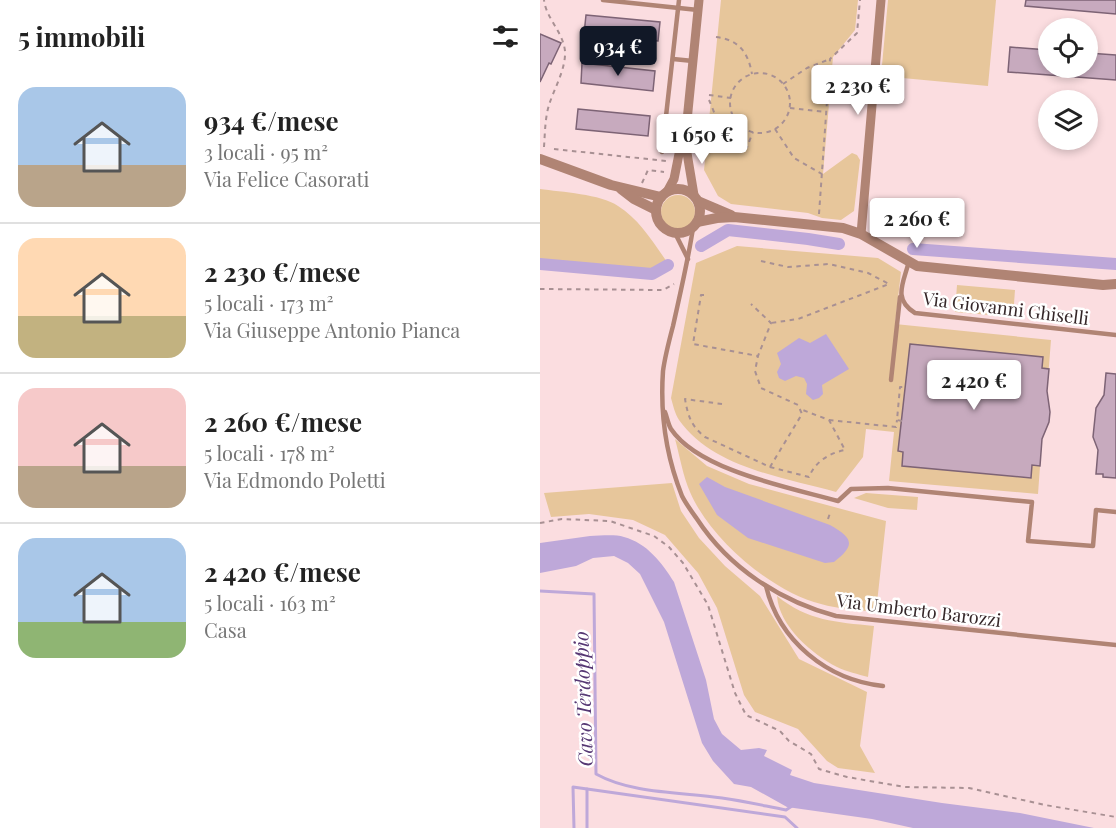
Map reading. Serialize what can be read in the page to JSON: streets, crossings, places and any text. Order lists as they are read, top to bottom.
{
  "streets": {
    "lane": ["Via Giovanni Ghiselli", "Via Umberto Barozzi"]
  },
  "water": ["Cavo Terdoppio"],
  "page": {
    "heading": "5 immobili",
    "price": [
      "934 €",
      "2 230 €",
      "1 650 €",
      "2 260 €",
      "2 420 €"
    ],
    "list": [
      {
        "name": "934 €/mese",
        "note": "3 locali · 95 m² · Via Felice Casorati"
      },
      {
        "name": "2 230 €/mese",
        "note": "5 locali · 173 m² · Via Giuseppe Antonio Pianca"
      },
      {
        "name": "2 260 €/mese",
        "note": "5 locali · 178 m² · Via Edmondo Poletti"
      },
      {
        "name": "2 420 €/mese",
        "note": "5 locali · 163 m² · Casa"
      }
    ]
  }
}
